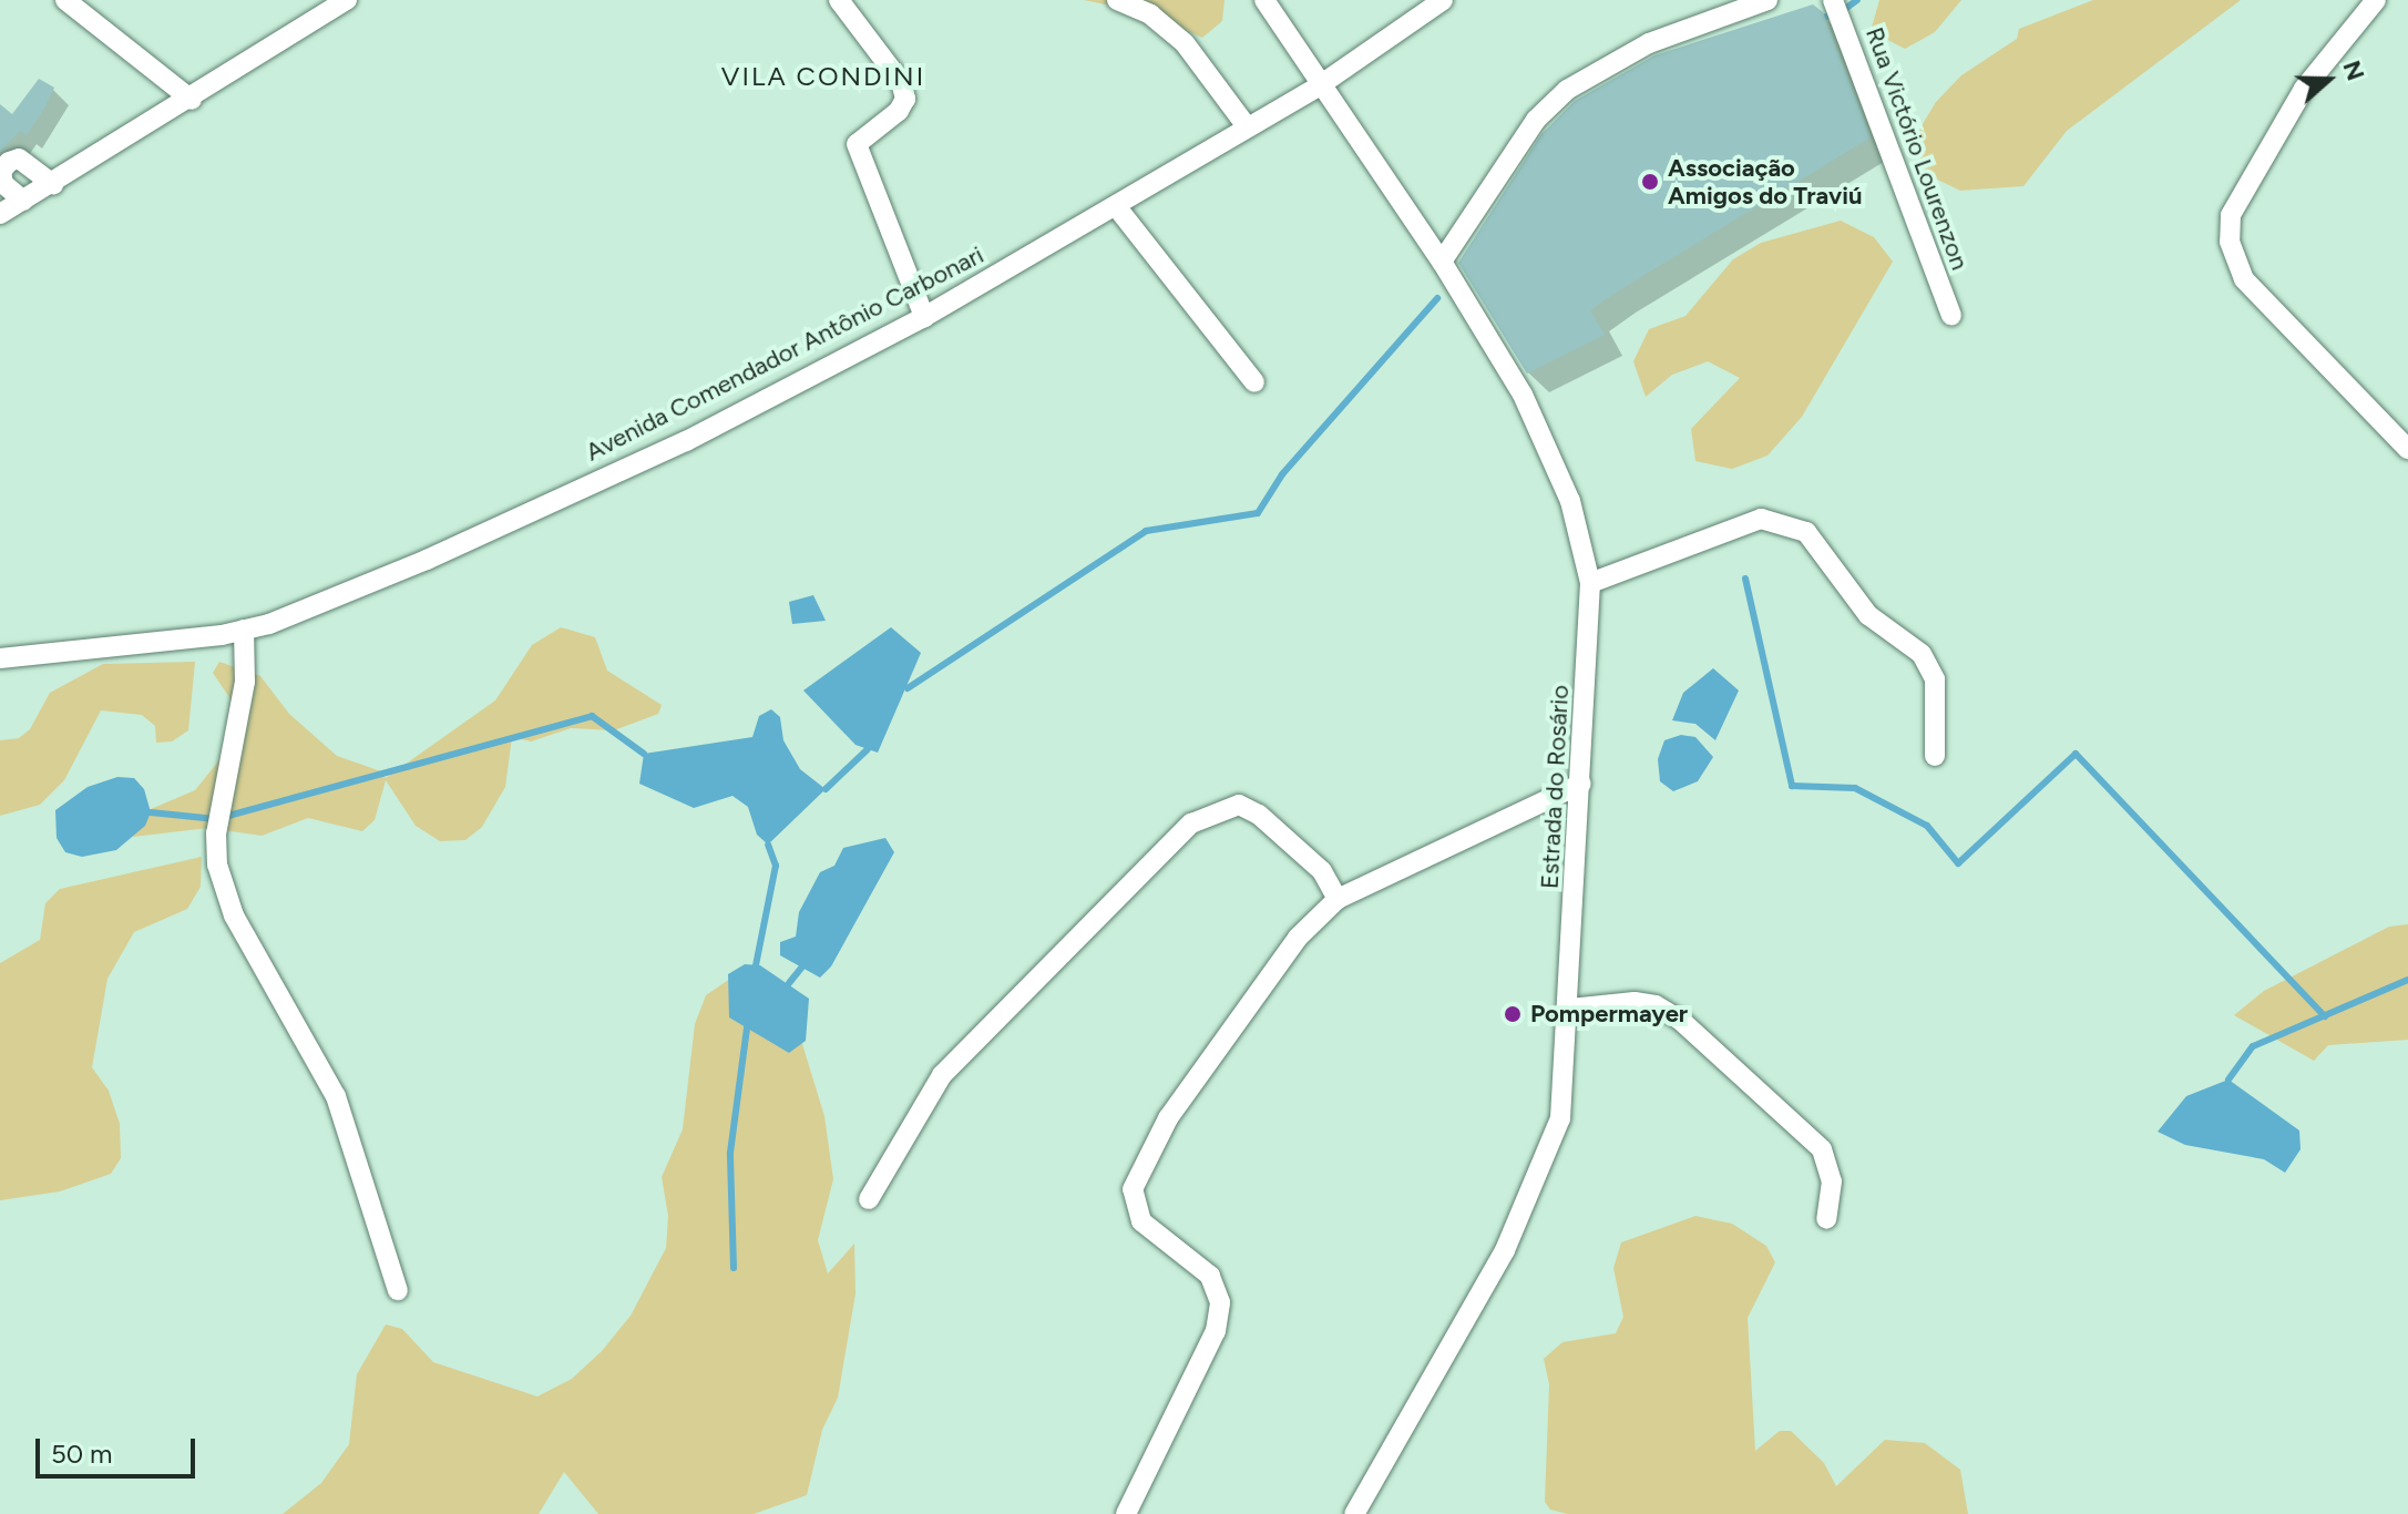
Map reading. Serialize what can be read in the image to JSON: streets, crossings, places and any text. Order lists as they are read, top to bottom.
{
  "streets": {
    "street": ["Rua Victório Lourenzon", "Avenida Comendador Antônio Carbonari", "Estrada do Rosário"]
  },
  "crossings": [
    ["Avenida Comendador Antônio Carbonari", "Estrada do Rosário"]
  ],
  "districts": ["VILA CONDINI"],
  "places": ["Associação Amigos do Traviú", "Pompermayer"],
  "scale_bar": "50 m",
  "north": "right"
}
